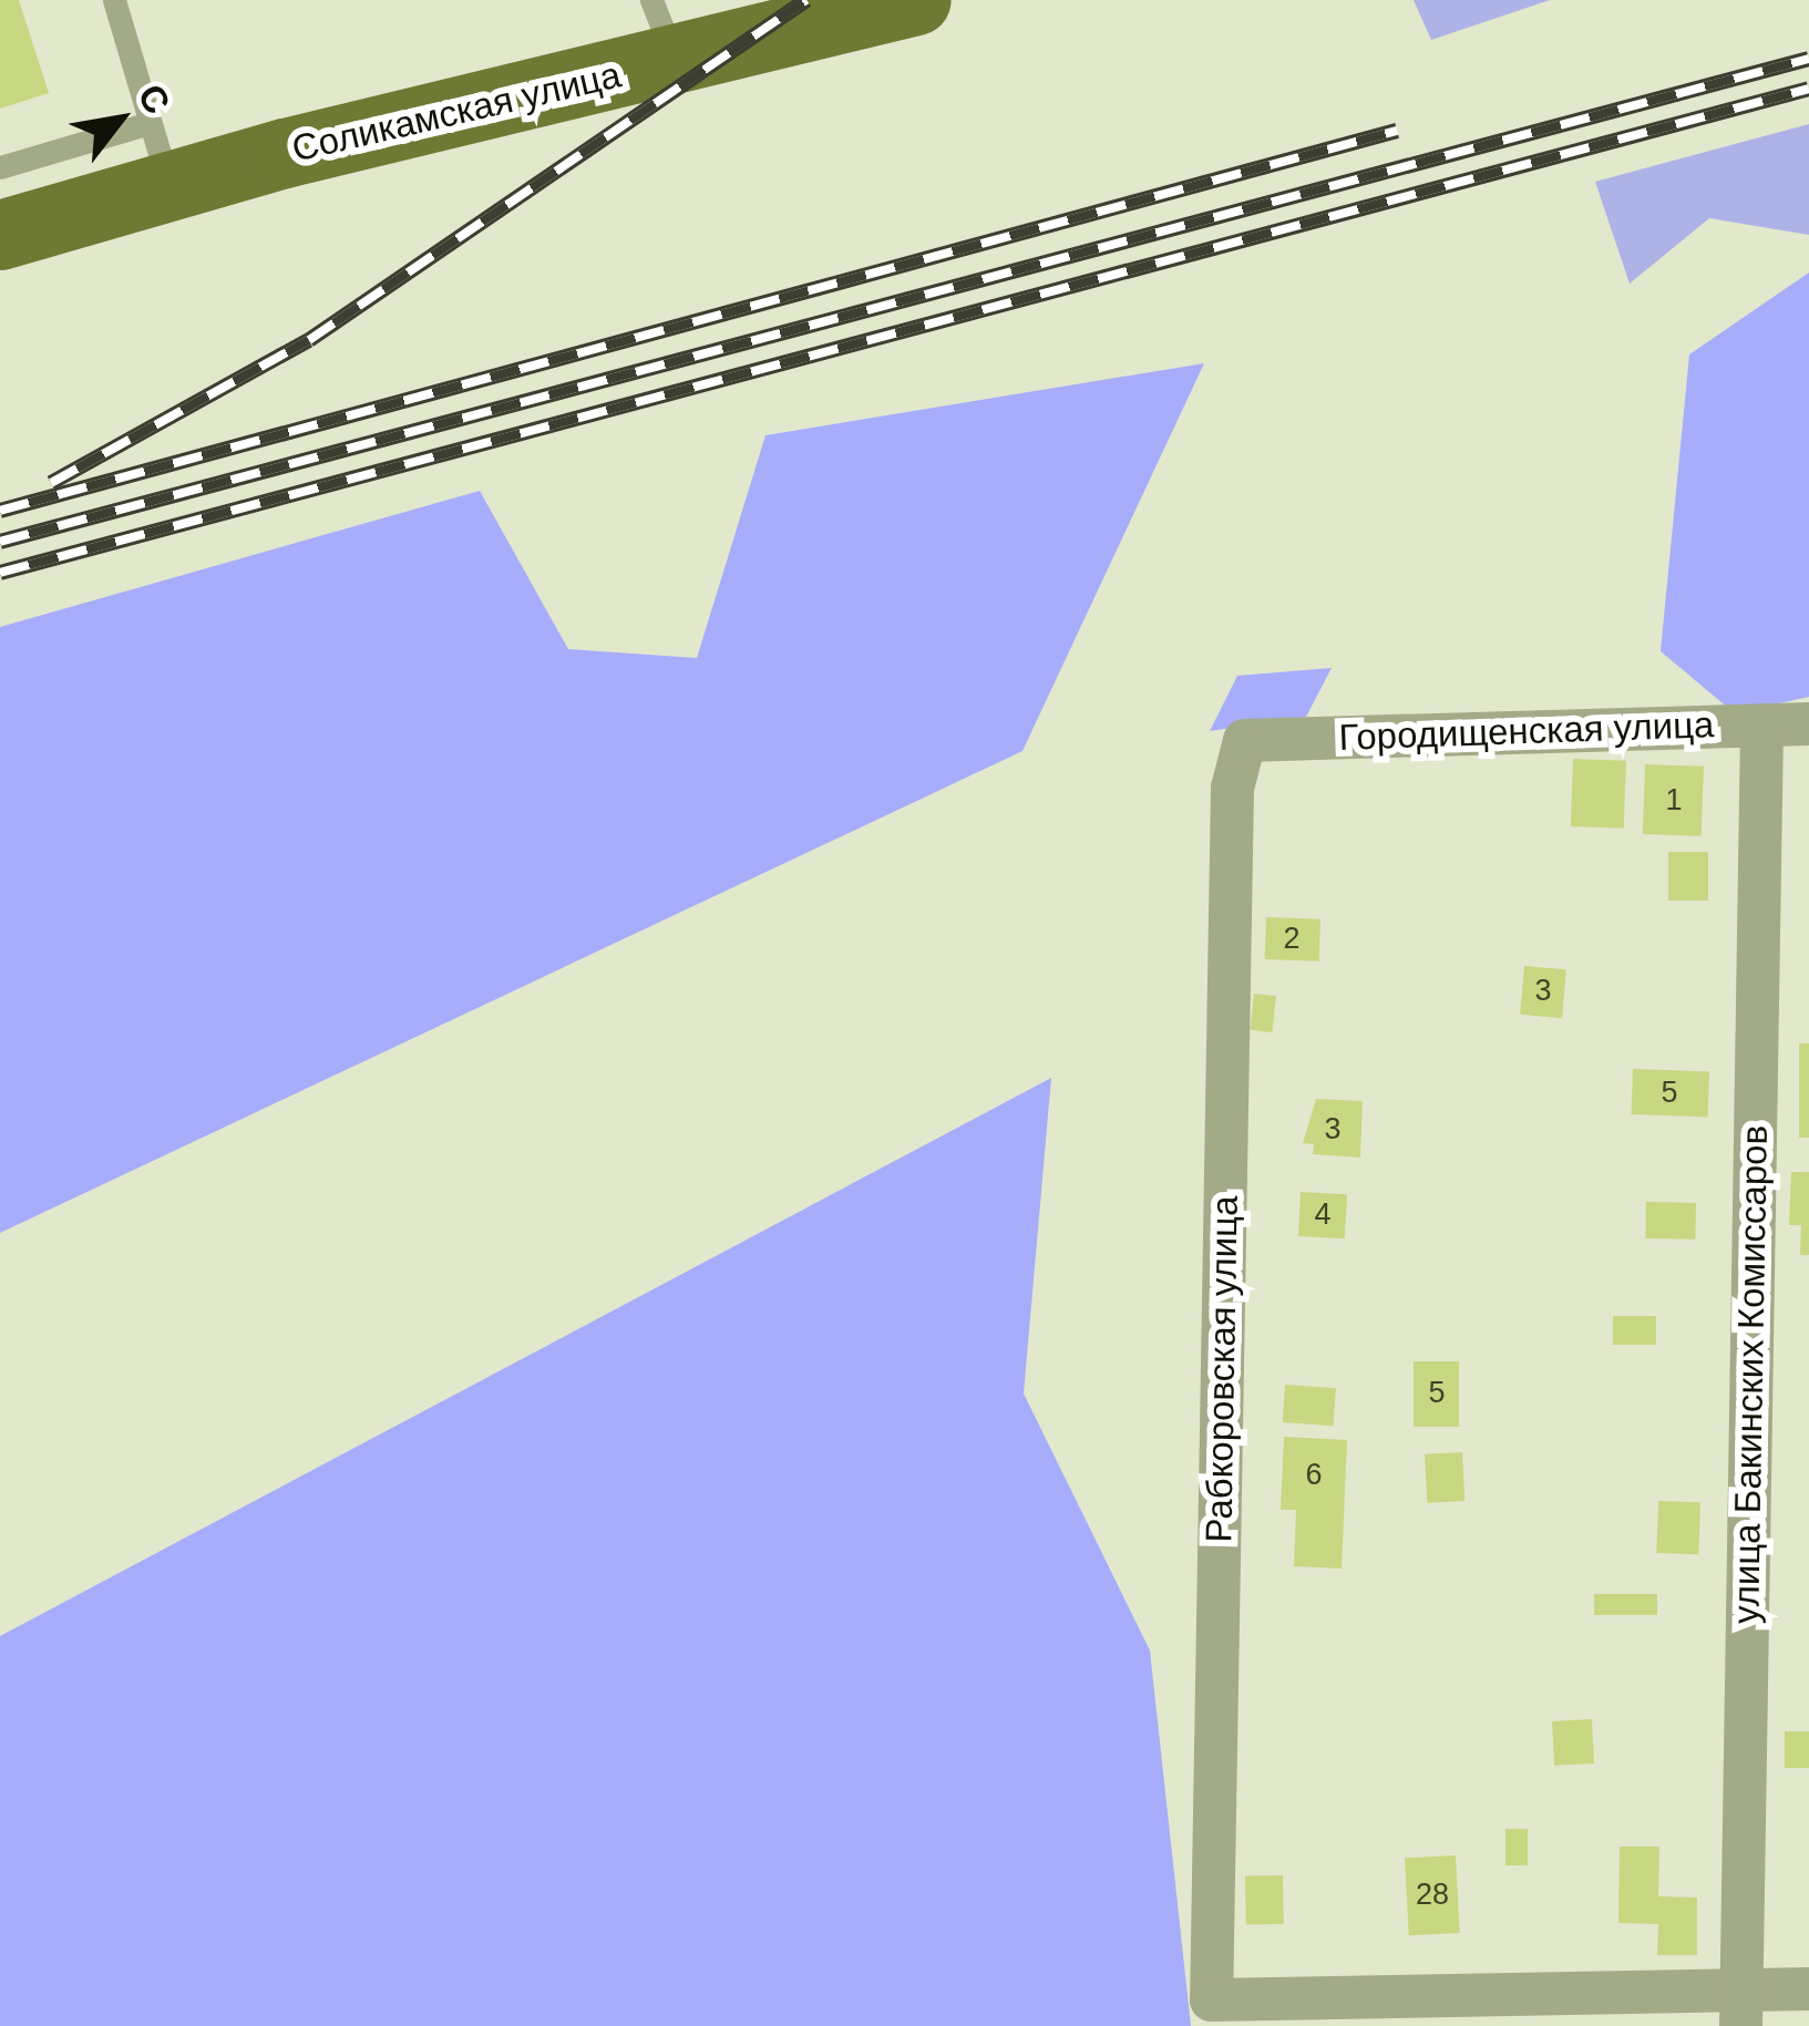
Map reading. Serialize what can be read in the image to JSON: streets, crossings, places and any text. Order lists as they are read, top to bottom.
{
  "streets": {
    "main road": ["Соликамская улица"],
    "street": ["Городищенская улица", "Рабкоровская улица", "улица Бакинских Комиссаров"]
  },
  "crossings": [
    ["Городищенская улица", "Рабкоровская улица"],
    ["Городищенская улица", "улица Бакинских Комиссаров"],
    ["Рабкоровская улица", "улица Бакинских Комиссаров"]
  ],
  "house_numbers": [
    "1",
    "2",
    "3",
    "5",
    "3",
    "4",
    "5",
    "6",
    "28"
  ],
  "north": "top right"
}
